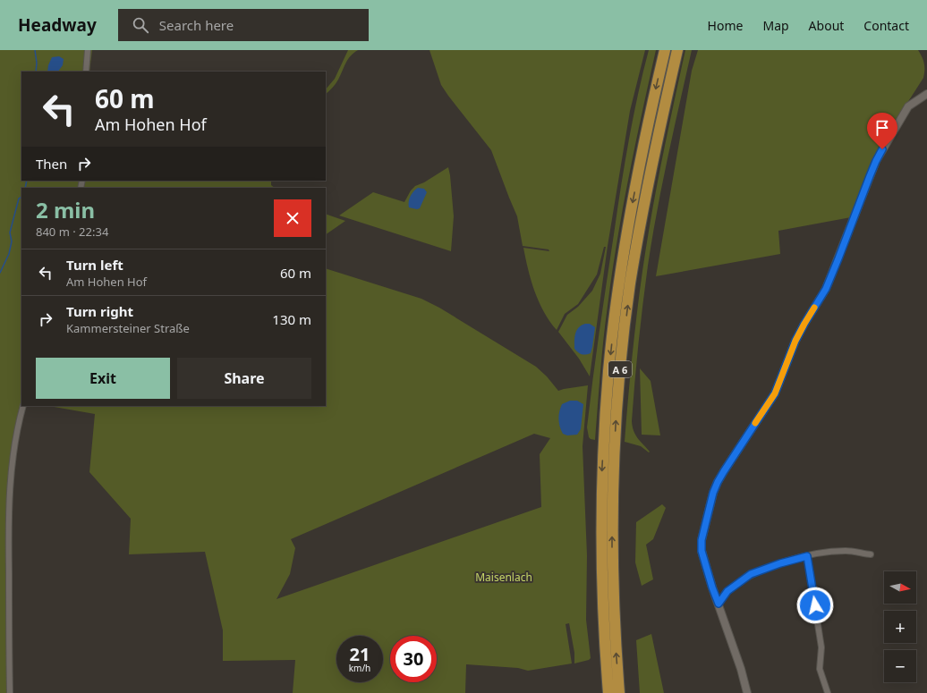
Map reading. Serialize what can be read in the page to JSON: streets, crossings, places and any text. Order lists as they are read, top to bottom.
{
  "streets": {
    "highway": ["A 6"]
  },
  "parks": ["Maisenlach"],
  "north": "right",
  "page": {
    "header": "Headway",
    "search": "Search here",
    "nav": [
      "Home",
      "Map",
      "About",
      "Contact"
    ],
    "turn": ["60 m", "Am Hohen Hof"],
    "then": "Then",
    "heading": ["2 min", "840 m · 22:34"],
    "list": [
      {
        "name": "Turn left",
        "note": "Am Hohen Hof",
        "value": "60 m"
      },
      {
        "name": "Turn right",
        "note": "Kammersteiner Straße",
        "value": "130 m"
      }
    ],
    "buttons": ["Exit", "Share"],
    "map_buttons": ["+", "−"],
    "speed": "21 km/h",
    "limit": "30"
  }
}
